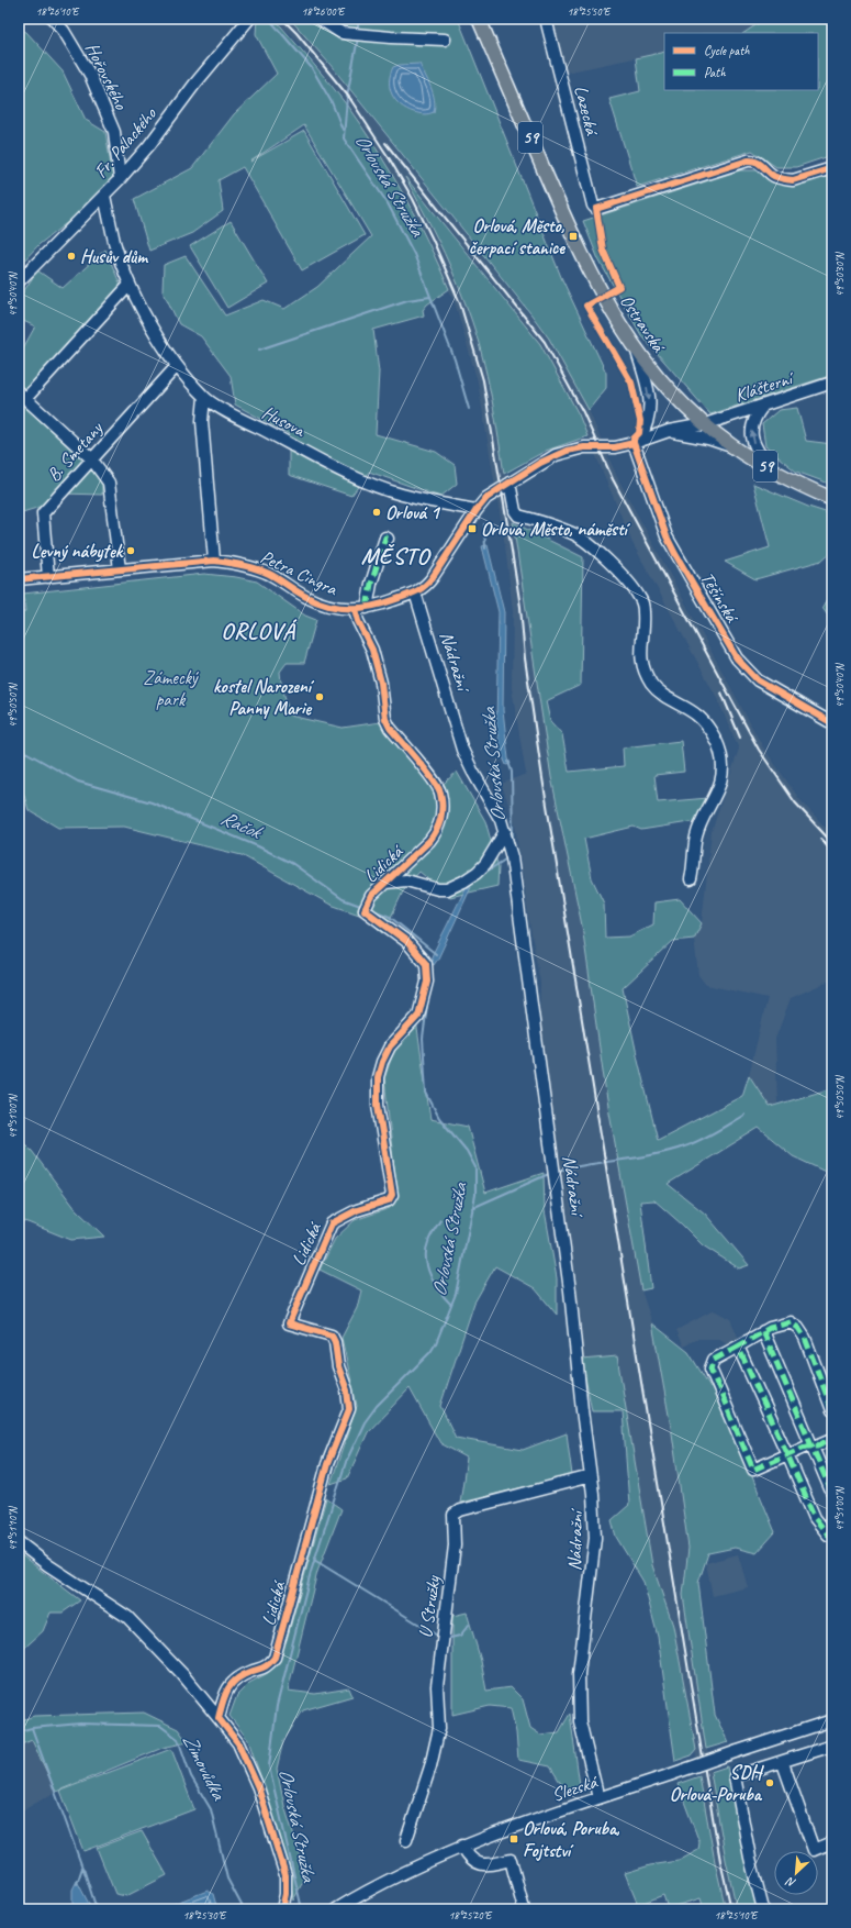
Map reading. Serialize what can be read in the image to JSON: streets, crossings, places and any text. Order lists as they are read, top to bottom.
{
  "streets": {
    "main road": ["59", "Ostravská"],
    "street": [
      "Hořovského",
      "Lazecká",
      "Fr. Palackého",
      "Klášterní",
      "Husova",
      "B. Smetany",
      "Petra Cingra",
      "Těšínská",
      "Nádražní",
      "Lidická",
      "U Stružky",
      "Slezská"
    ]
  },
  "crossings": [
    ["Hořovského", "Fr. Palackého"],
    ["Fr. Palackého", "Husova"],
    ["Ostravská", "Klášterní"],
    ["Ostravská", "Petra Cingra"],
    ["Klášterní", "Petra Cingra"],
    ["Husova", "B. Smetany"],
    ["Husova", "Petra Cingra"],
    ["B. Smetany", "Petra Cingra"],
    ["Petra Cingra", "Těšínská"],
    ["Petra Cingra", "Nádražní"],
    ["Petra Cingra", "Lidická"],
    ["Nádražní", "U Stružky"],
    ["Nádražní", "Slezská"]
  ],
  "districts": ["MĚSTO", "ORLOVÁ"],
  "water": ["Orlovská Stružka", "Račok", "Zimovůdka"],
  "parks": ["Zámecký park"],
  "places": {
    "transit": ["Orlová, Město, čerpací stanice", "Orlová, Město, náměstí", "Orlová, Poruba, Fojtství"],
    "other": [
      "Husův dům",
      "Orlová 1",
      "Levný nábytek",
      "kostel Narození Panny Marie",
      "SDH Orlová-Poruba"
    ]
  },
  "legend": ["Cycle path", "Path"],
  "north": "bottom left",
  "coordinates": [
    "18°26'10\"E",
    "18°26'00\"E",
    "18°25'50\"E",
    "49°50'30\"N",
    "49°50'40\"N",
    "49°50'50\"N",
    "49°51'00\"N",
    "49°51'10\"N",
    "18°25'30\"E",
    "18°25'20\"E",
    "18°25'10\"E"
  ]
}
